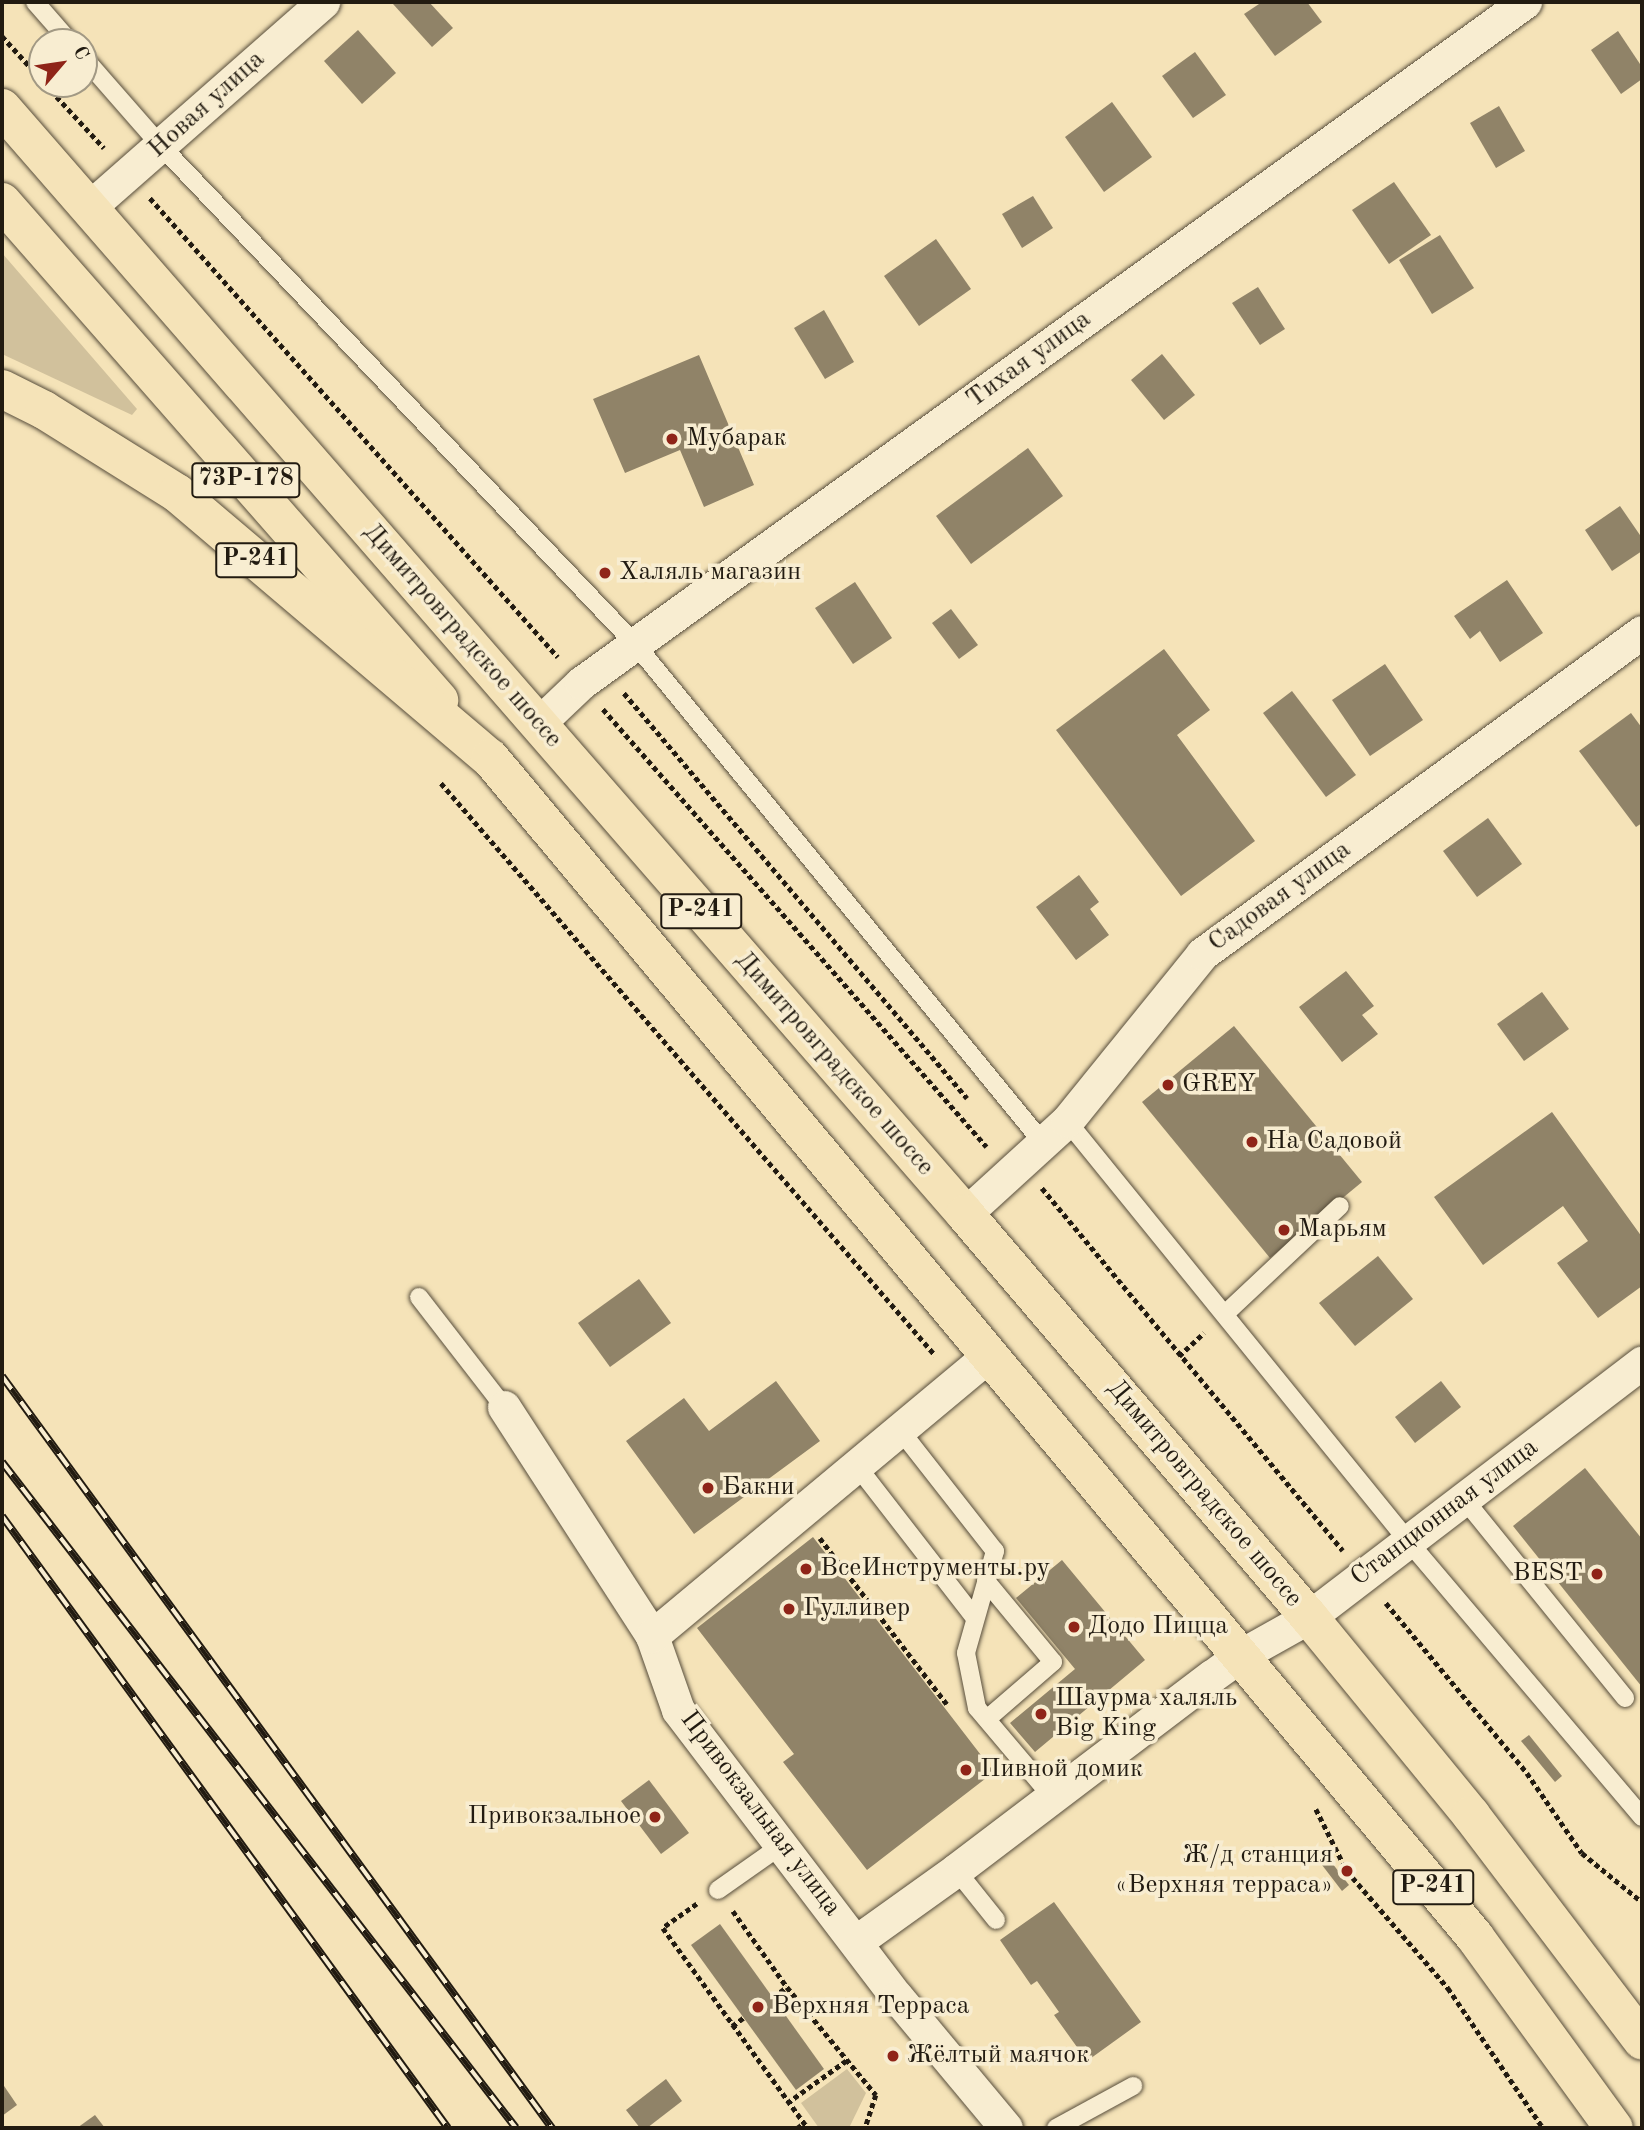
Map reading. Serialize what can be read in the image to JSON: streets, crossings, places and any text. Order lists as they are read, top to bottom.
{
  "streets": {
    "main road": ["73Р-178", "Р-241", "Димитровградское шоссе"],
    "street": [
      "Новая улица",
      "Тихая улица",
      "Садовая улица",
      "Станционная улица",
      "Привокзальная улица"
    ]
  },
  "crossings": [
    ["Новая улица", "Димитровградское шоссе"],
    ["Тихая улица", "Димитровградское шоссе"],
    ["73Р-178", "Р-241"],
    ["Р-241", "Станционная улица"],
    ["Димитровградское шоссе", "Садовая улица"],
    ["Димитровградское шоссе", "Станционная улица"],
    ["Станционная улица", "Привокзальная улица"]
  ],
  "places": [
    "Мубарак",
    "Халяль магазин",
    "GREY",
    "На Садовой",
    "Марьям",
    "Бакни",
    "ВсеИнструменты.ру",
    "BEST",
    "Гулливер",
    "Додо Пицца",
    "Шаурма халяль Big King",
    "Пивной домик",
    "Привокзальное",
    "Ж/д станция «Верхняя терраса»",
    "Верхняя Терраса",
    "Жёлтый маячок"
  ],
  "north": "top right"
}
